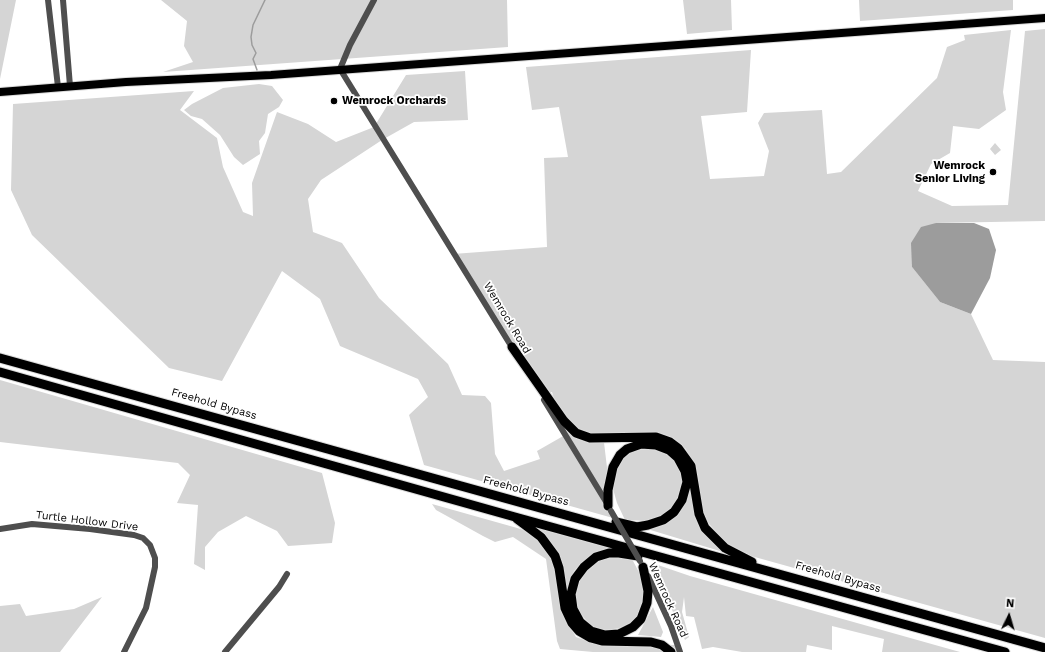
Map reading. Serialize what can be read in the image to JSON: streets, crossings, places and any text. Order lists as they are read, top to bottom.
{
  "streets": {
    "highway": ["Freehold Bypass"],
    "street": ["Wemrock Road", "Turtle Hollow Drive"]
  },
  "places": ["Wemrock Orchards", "Wemrock Senior Living"],
  "north": "top"
}
